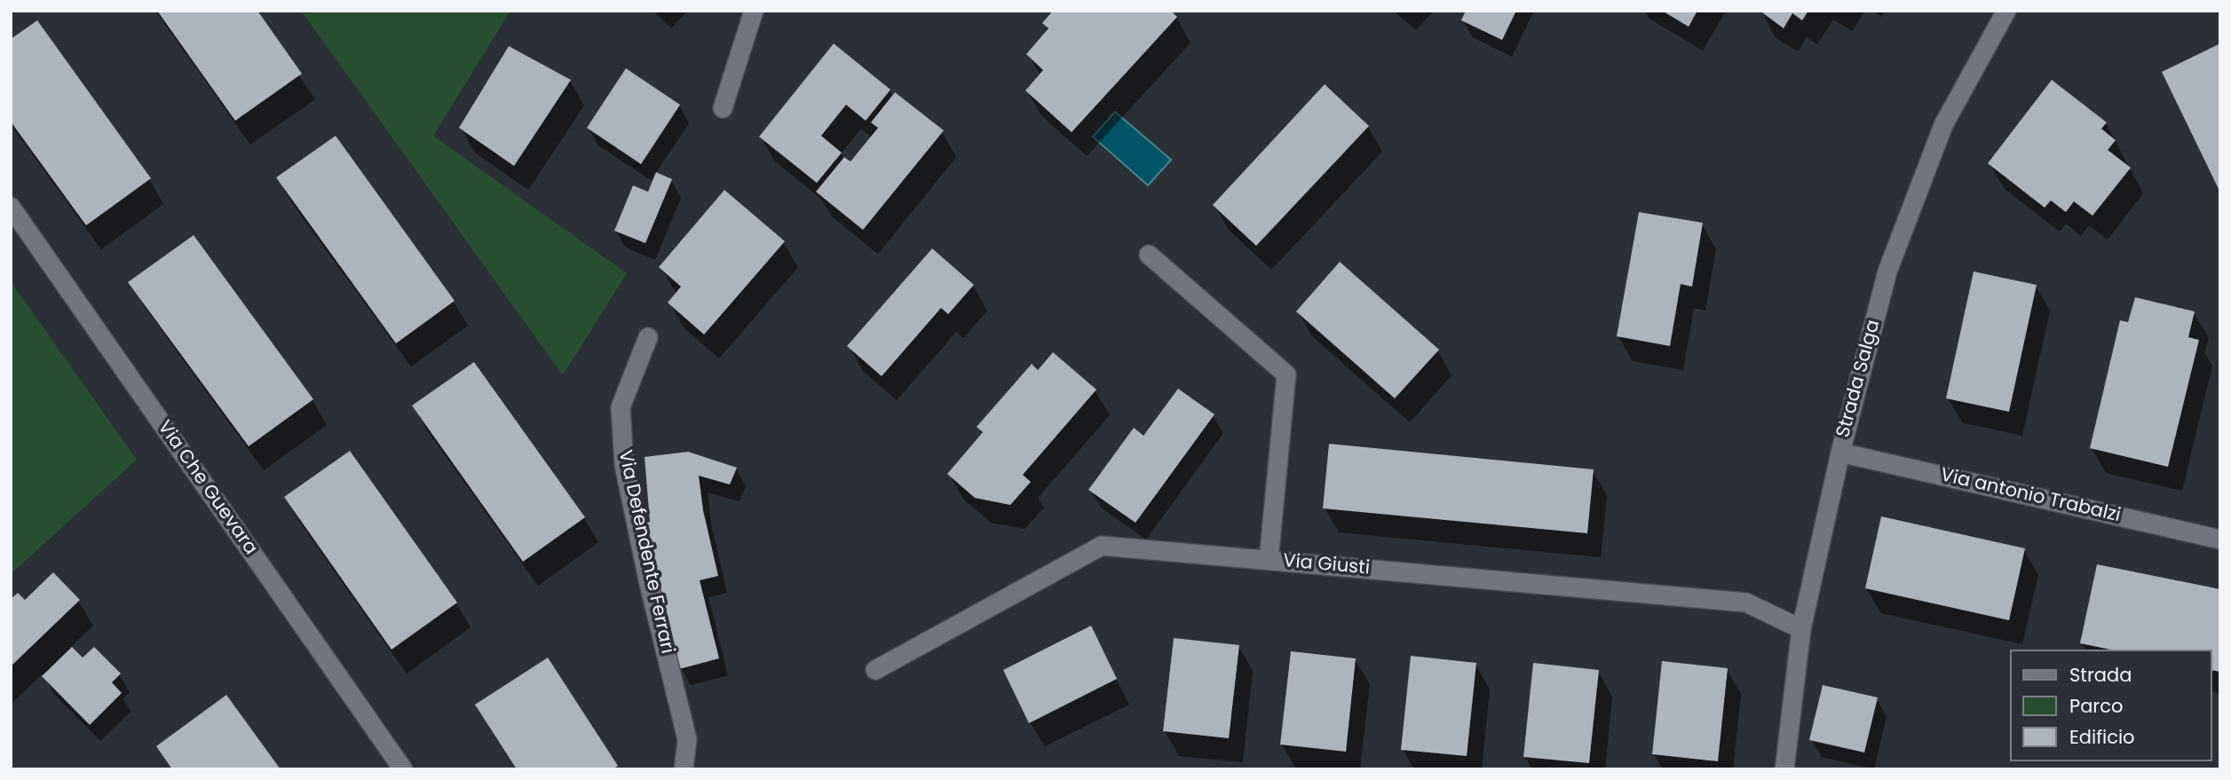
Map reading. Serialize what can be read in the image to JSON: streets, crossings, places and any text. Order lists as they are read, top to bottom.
{
  "streets": {
    "street": [
      "Strada Salga",
      "Via Che Guevara",
      "Via antonio Trabalzi",
      "Via Defendente Ferrari",
      "Via Giusti"
    ]
  },
  "crossings": [
    ["Strada Salga", "Via antonio Trabalzi"],
    ["Strada Salga", "Via Giusti"]
  ],
  "legend": ["Strada", "Parco", "Edificio"]
}
